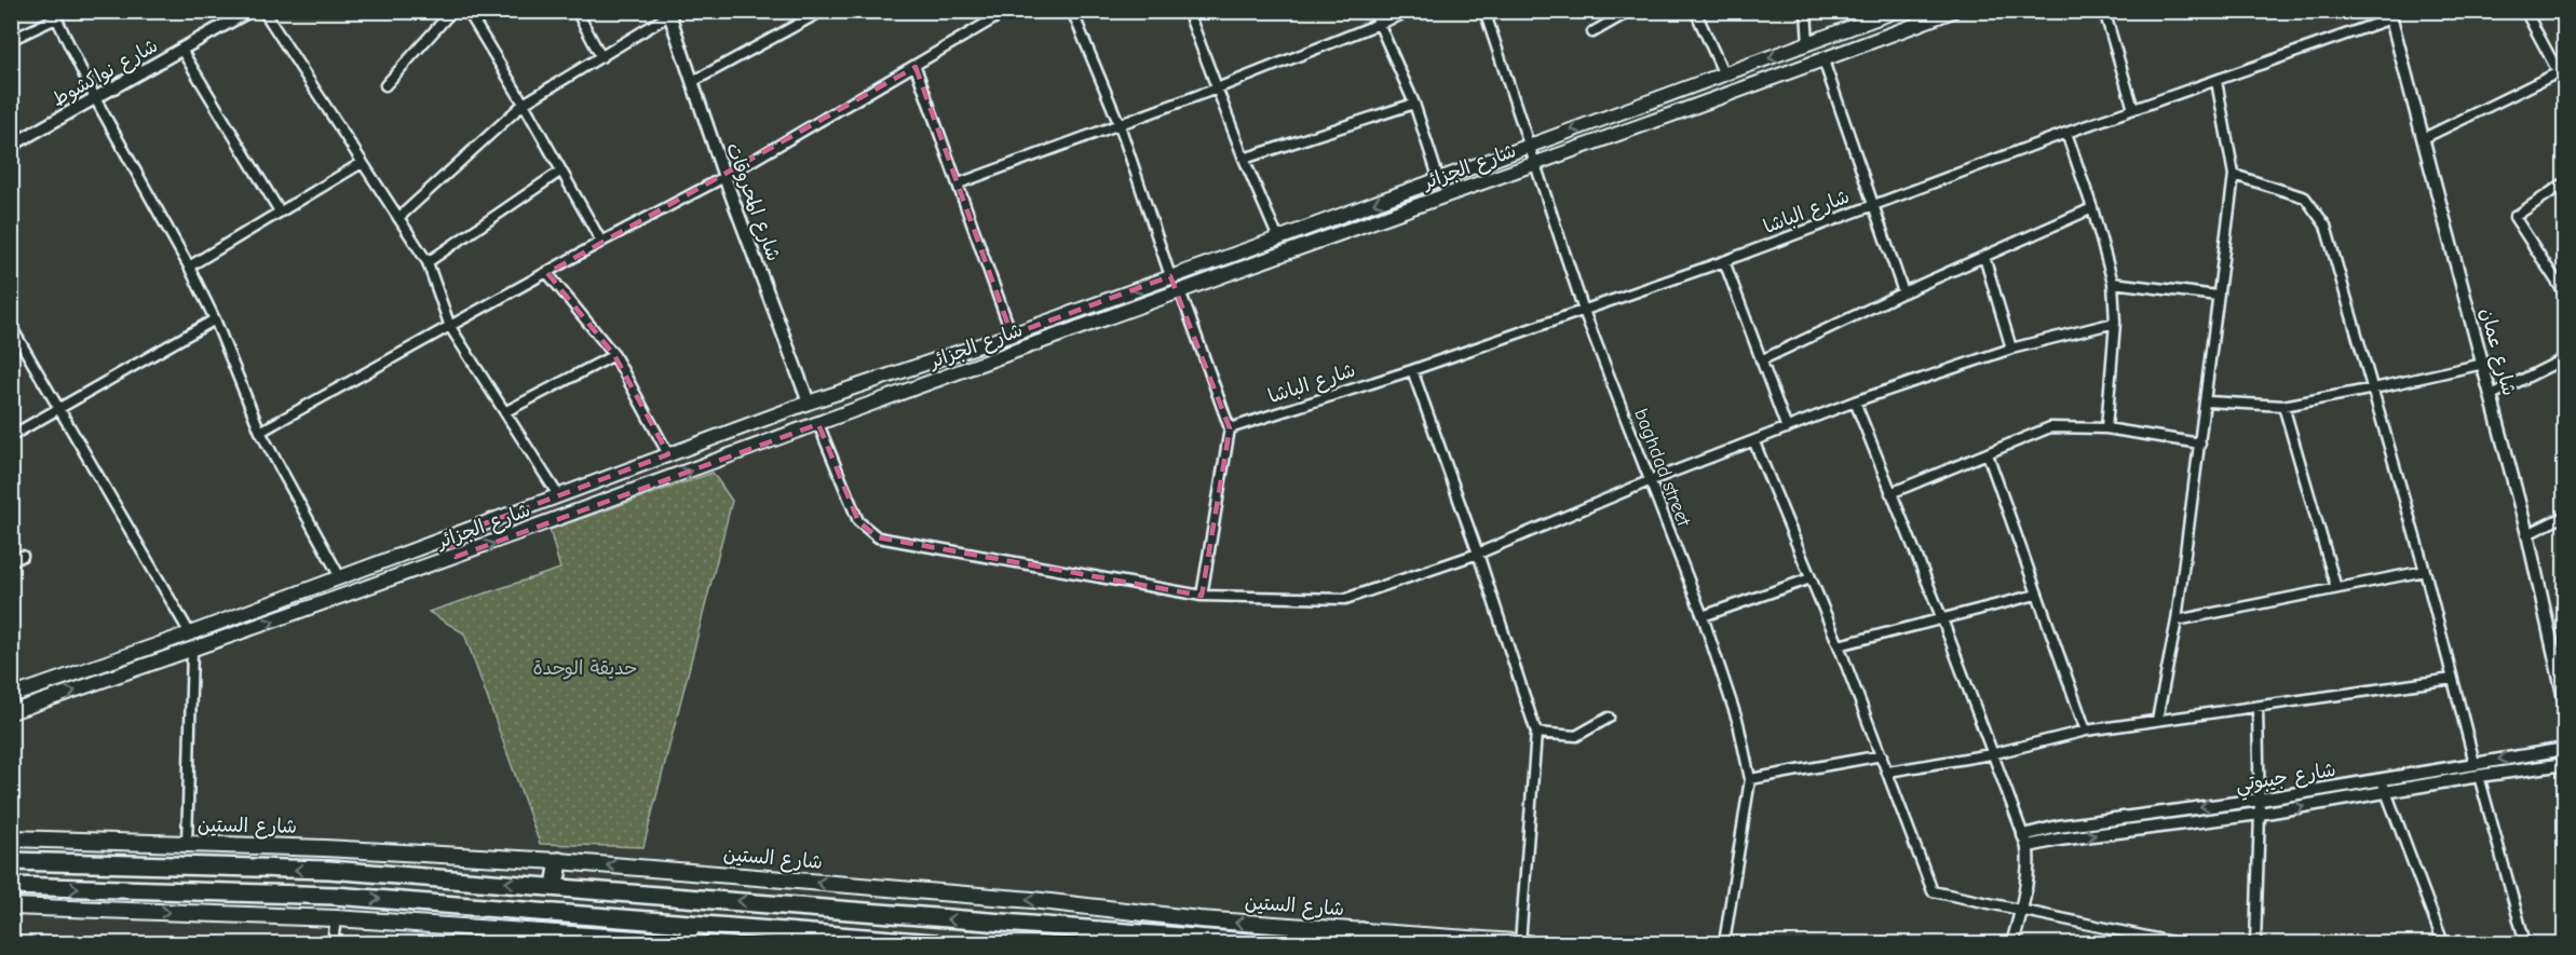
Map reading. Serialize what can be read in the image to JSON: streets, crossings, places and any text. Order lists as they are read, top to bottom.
{
  "streets": {
    "highway": ["شارع الستين"],
    "main road": ["شارع الجزائر"],
    "street": [
      "شارع نواكشوط",
      "شارع المحروقات",
      "شارع الباشا",
      "شارع عمان",
      "baghdad street",
      "شارع جيبوتي"
    ]
  },
  "crossings": [
    ["شارع الجزائر", "شارع المحروقات"],
    ["شارع الجزائر", "baghdad street"],
    ["شارع الباشا", "شارع عمان"],
    ["شارع الباشا", "baghdad street"]
  ],
  "parks": ["حديقة الوحدة"]
}
